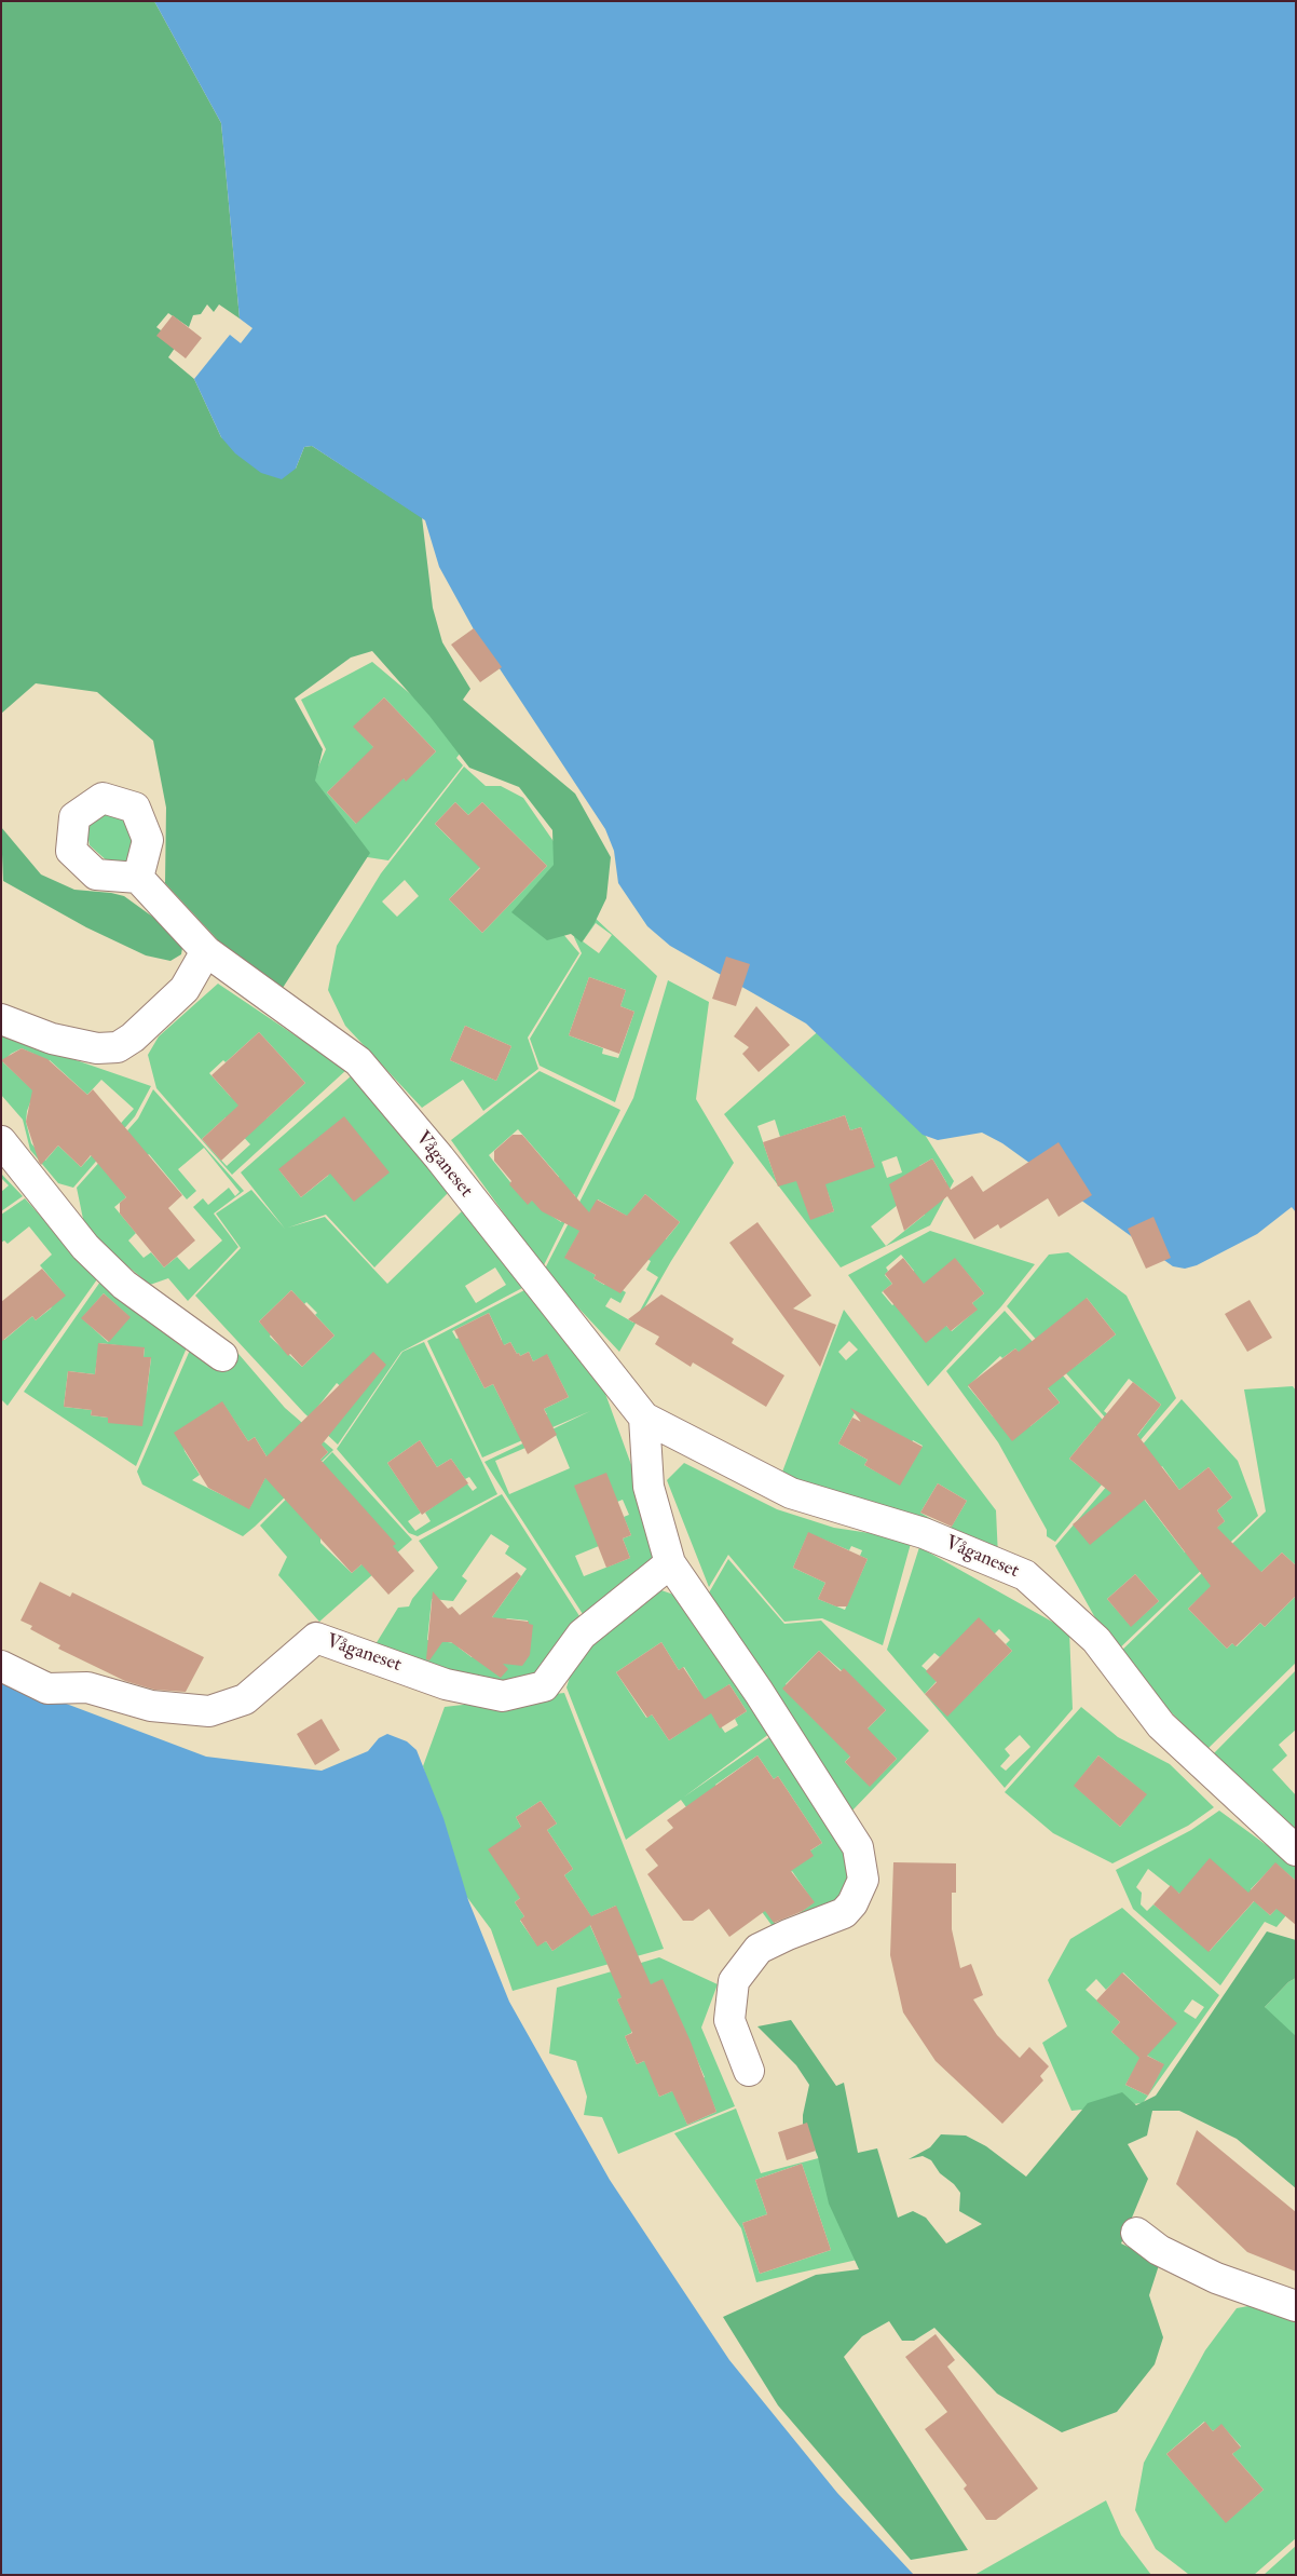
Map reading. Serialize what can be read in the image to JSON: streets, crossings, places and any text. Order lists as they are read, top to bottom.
{
  "streets": {
    "street": ["Våganeset"]
  }
}
